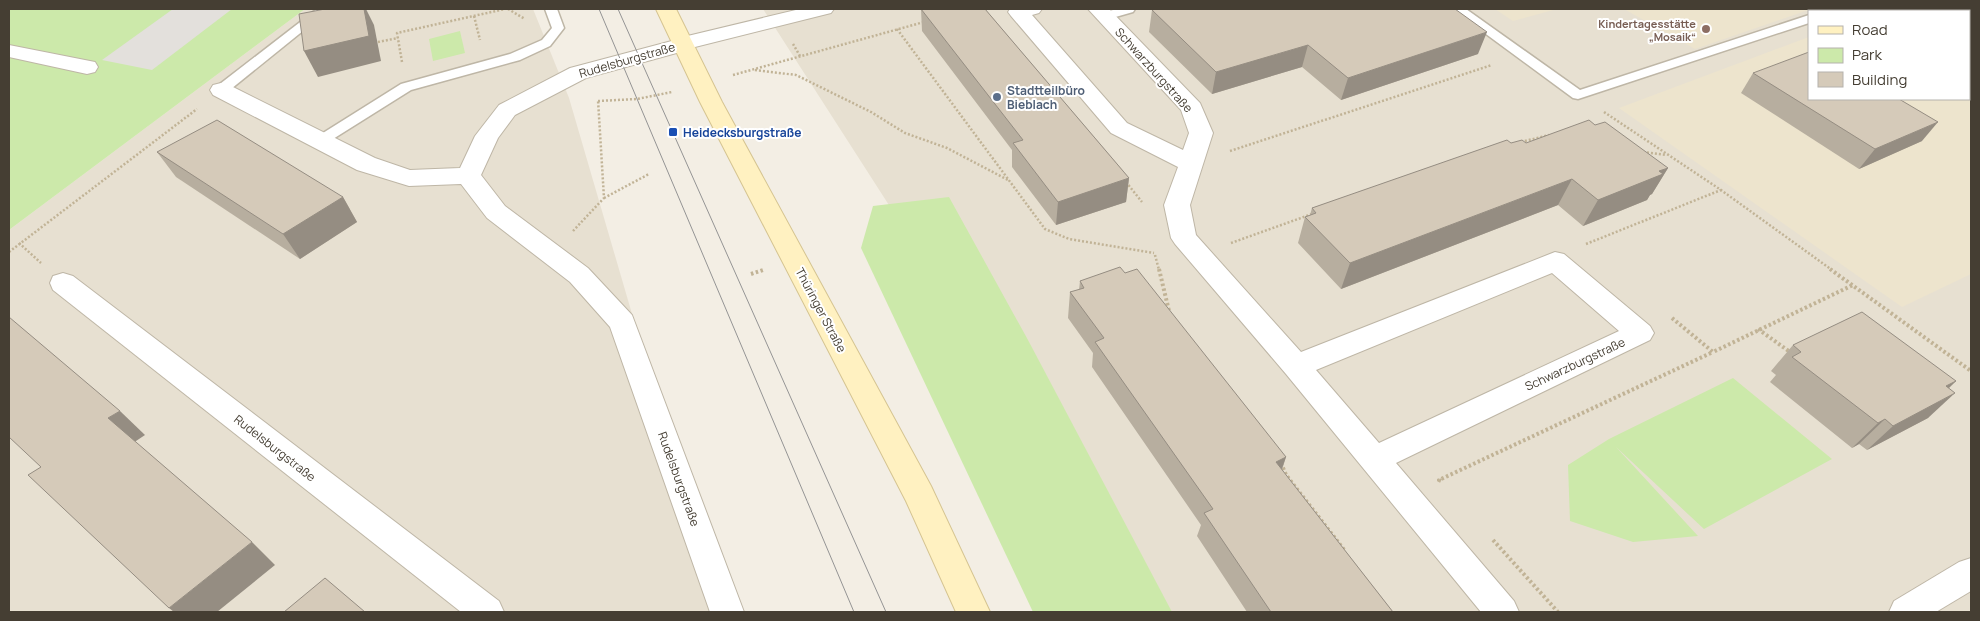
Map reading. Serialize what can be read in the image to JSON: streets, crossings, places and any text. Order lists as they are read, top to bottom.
{
  "streets": {
    "main road": ["Thüringer Straße"],
    "street": ["Rudelsburgstraße", "Schwarzburgstraße"]
  },
  "crossings": [
    ["Rudelsburgstraße", "Thüringer Straße"]
  ],
  "places": {
    "other": ["Kindertagesstätte „Mosaik“", "Stadtteilbüro Bieblach"],
    "transit": ["Heidecksburgstraße"]
  },
  "legend": ["Road", "Park", "Building"]
}
